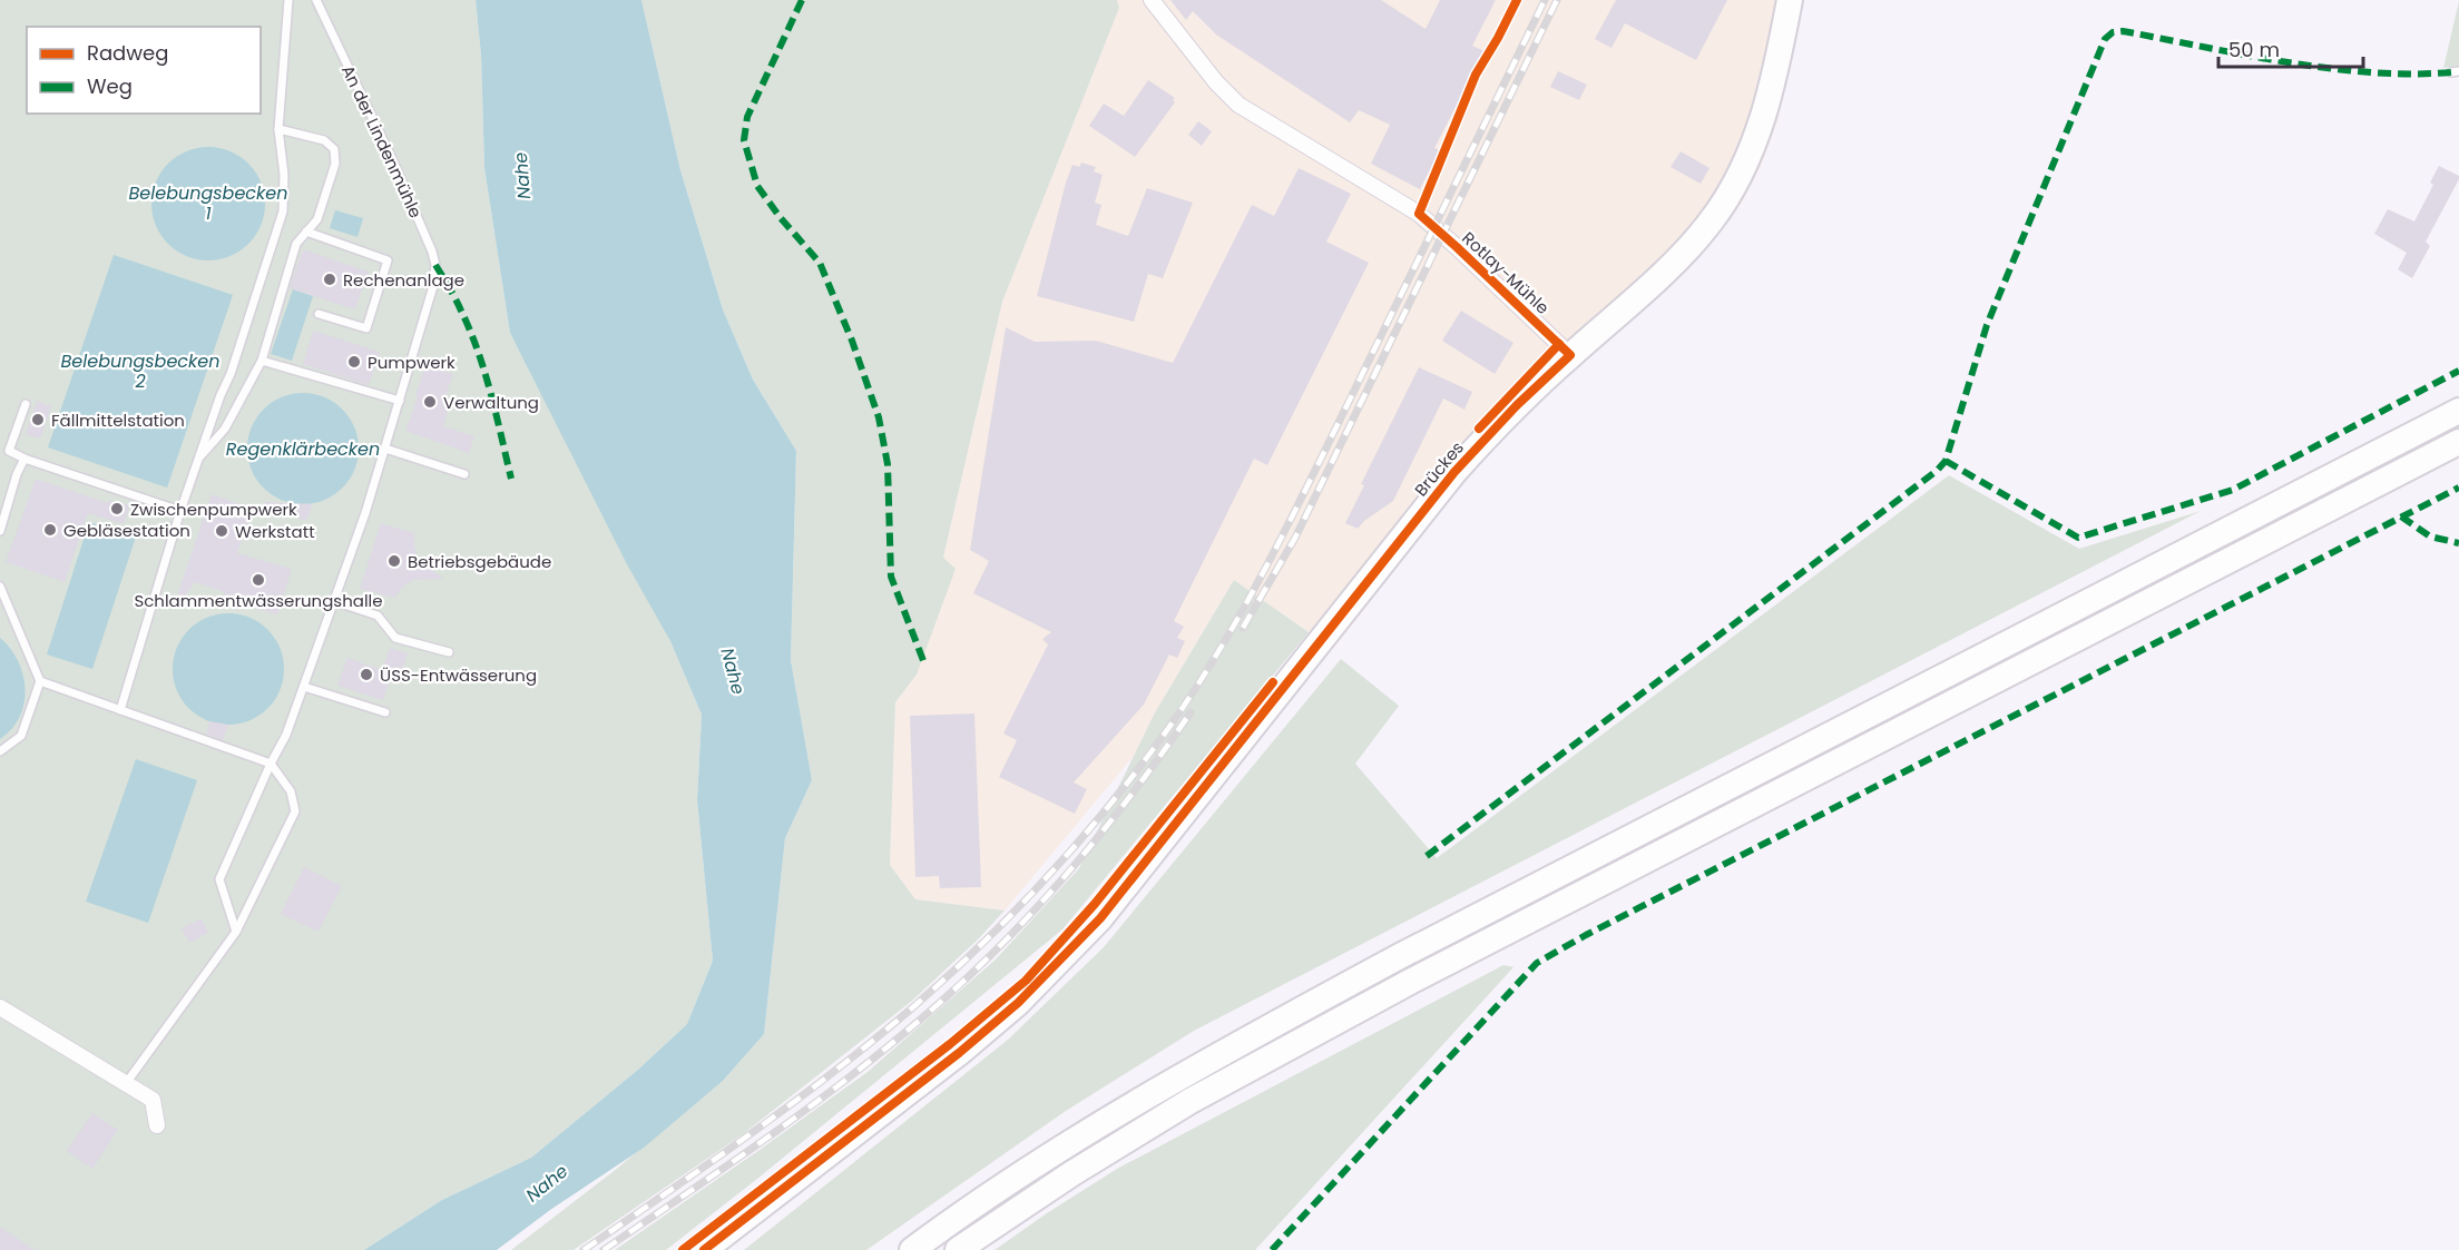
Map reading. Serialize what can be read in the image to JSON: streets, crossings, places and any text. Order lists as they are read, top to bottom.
{
  "streets": {
    "main road": ["Brückes"],
    "street": ["Rotlay-Mühle"],
    "lane": ["An der Lindenmühle"]
  },
  "crossings": [
    ["Rotlay-Mühle", "Brückes"]
  ],
  "water": [
    "Nahe",
    "Belebungsbecken 1",
    "Belebungsbecken 2",
    "Regenklärbecken"
  ],
  "places": [
    "Rechenanlage",
    "Pumpwerk",
    "Verwaltung",
    "Fällmittelstation",
    "Zwischenpumpwerk",
    "Gebläsestation",
    "Werkstatt",
    "Betriebsgebäude",
    "Schlammentwässerungshalle",
    "ÜSS-Entwässerung"
  ],
  "legend": ["Radweg", "Weg"],
  "scale_bar": "50 m"
}
